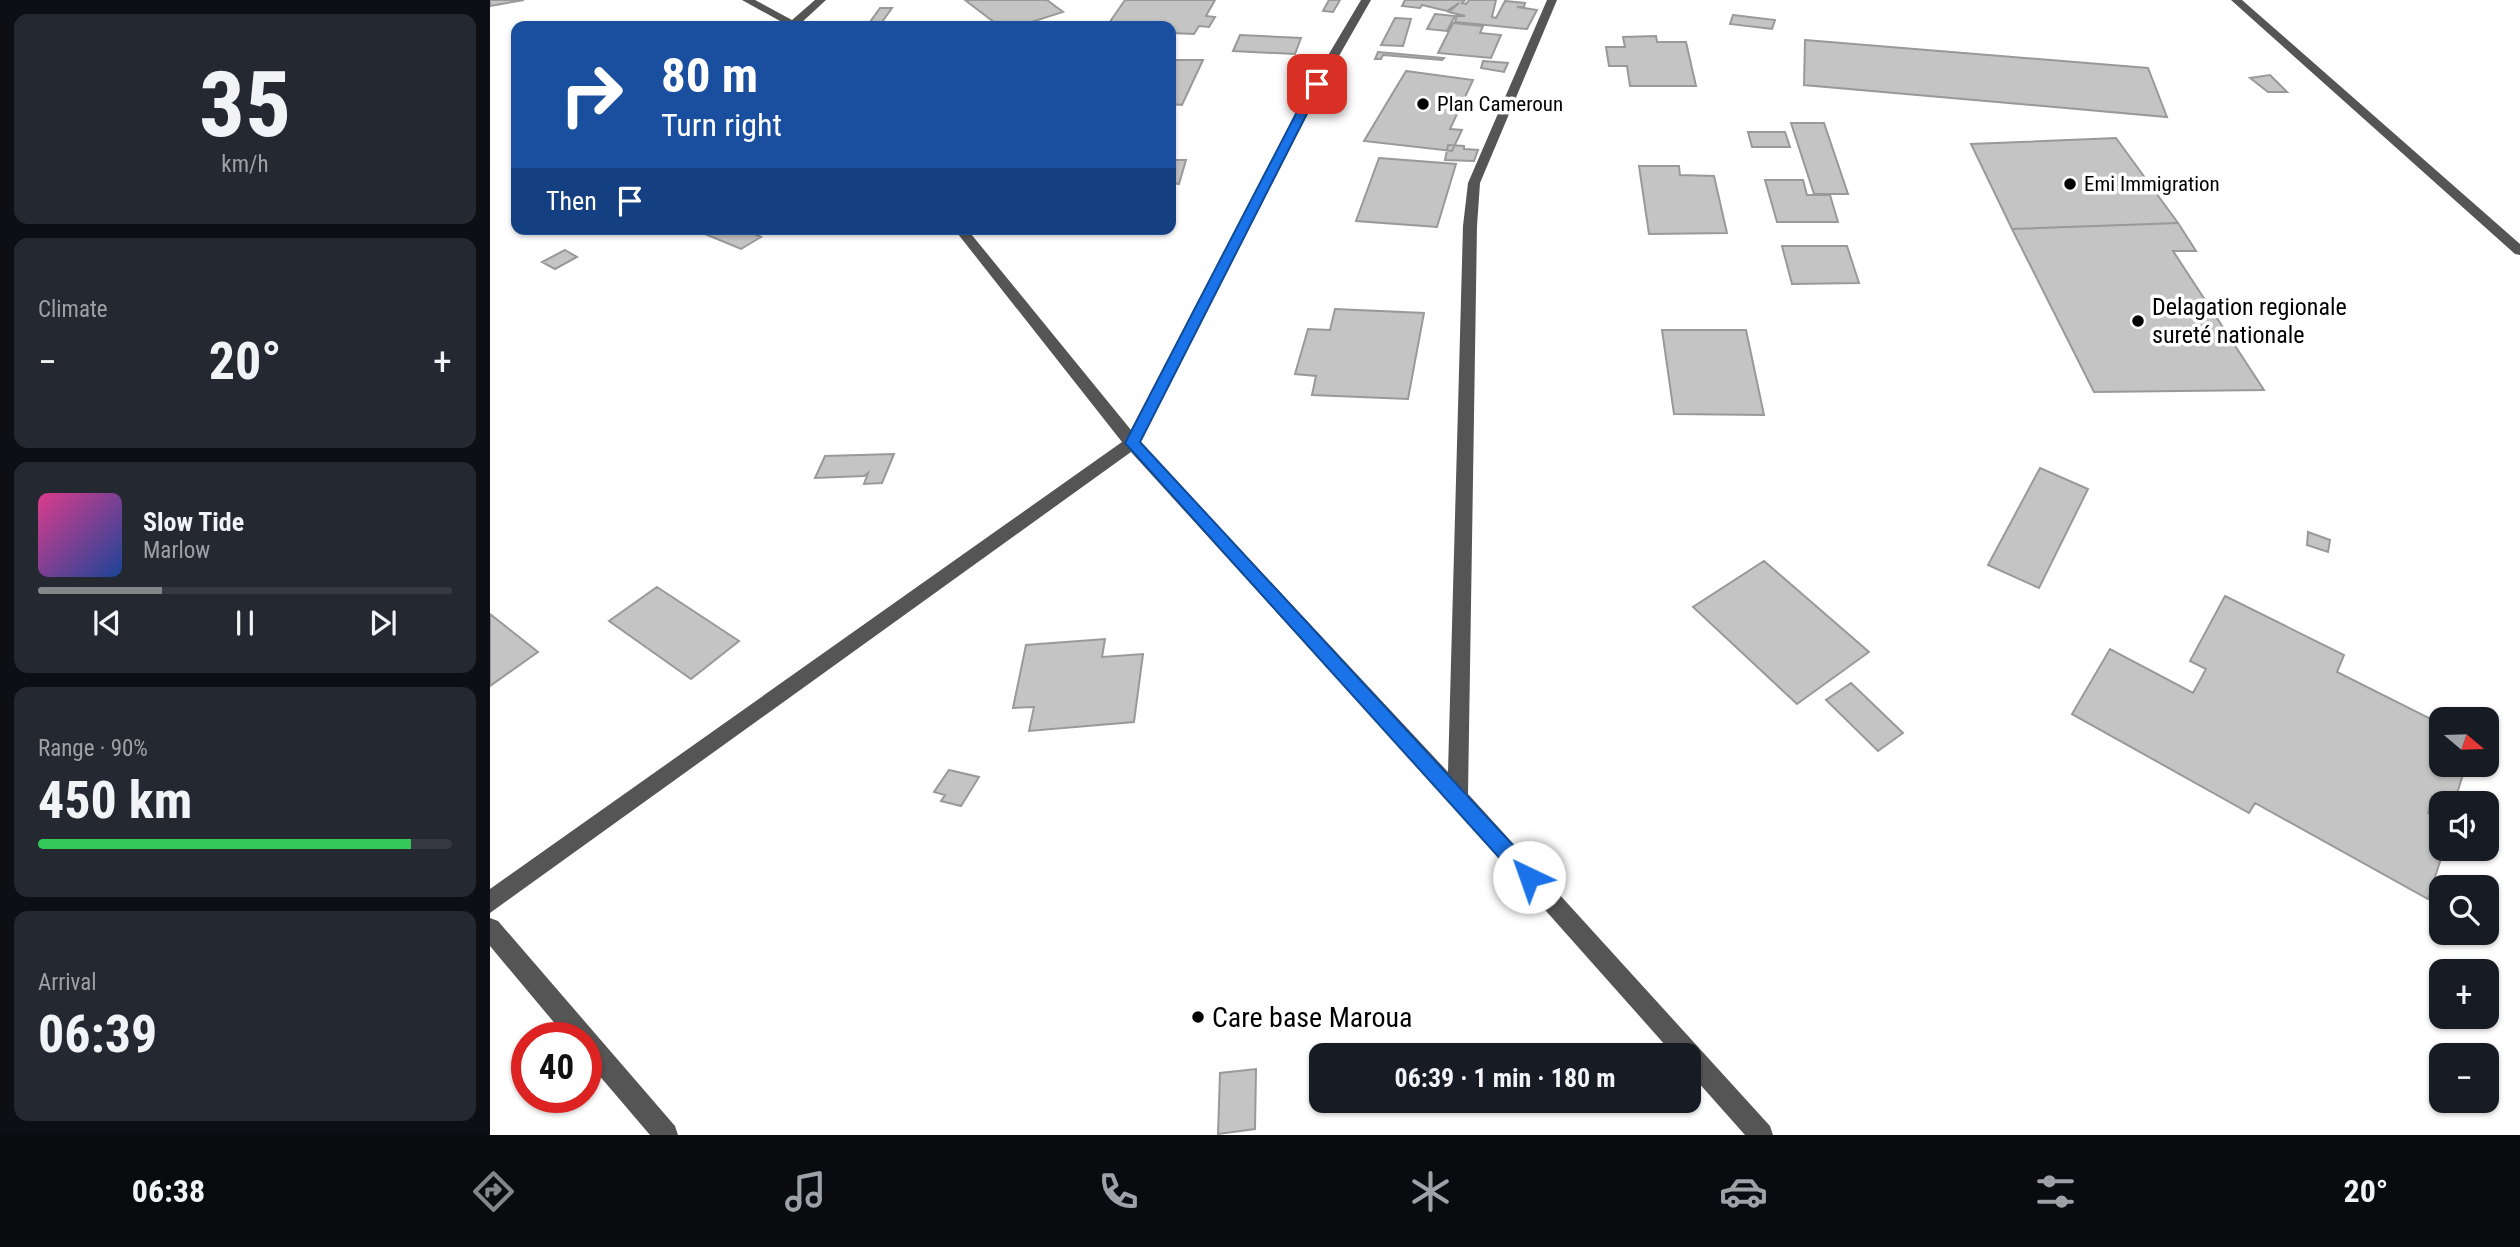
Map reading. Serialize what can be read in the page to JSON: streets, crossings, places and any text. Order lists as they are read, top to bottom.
{
  "places": [
    "Plan Cameroun",
    "Emi Immigration",
    "Delagation regionale sureté nationale",
    "Care base Maroua"
  ],
  "north": "right",
  "page": {
    "tile": [
      ["35", "km/h"],
      "Climate",
      ["Range · 90%", "450 km"],
      ["Arrival", "06:39"]
    ],
    "turn": ["80 m", "Turn right"],
    "then": "Then",
    "heat": ["−", "20°", "+"],
    "song": ["Slow Tide", "Marlow"],
    "map_buttons": ["+", "−"],
    "limit": "40",
    "trip": "06:39 · 1 min · 180 m",
    "tabs": ["06:38", "20°"]
  }
}
